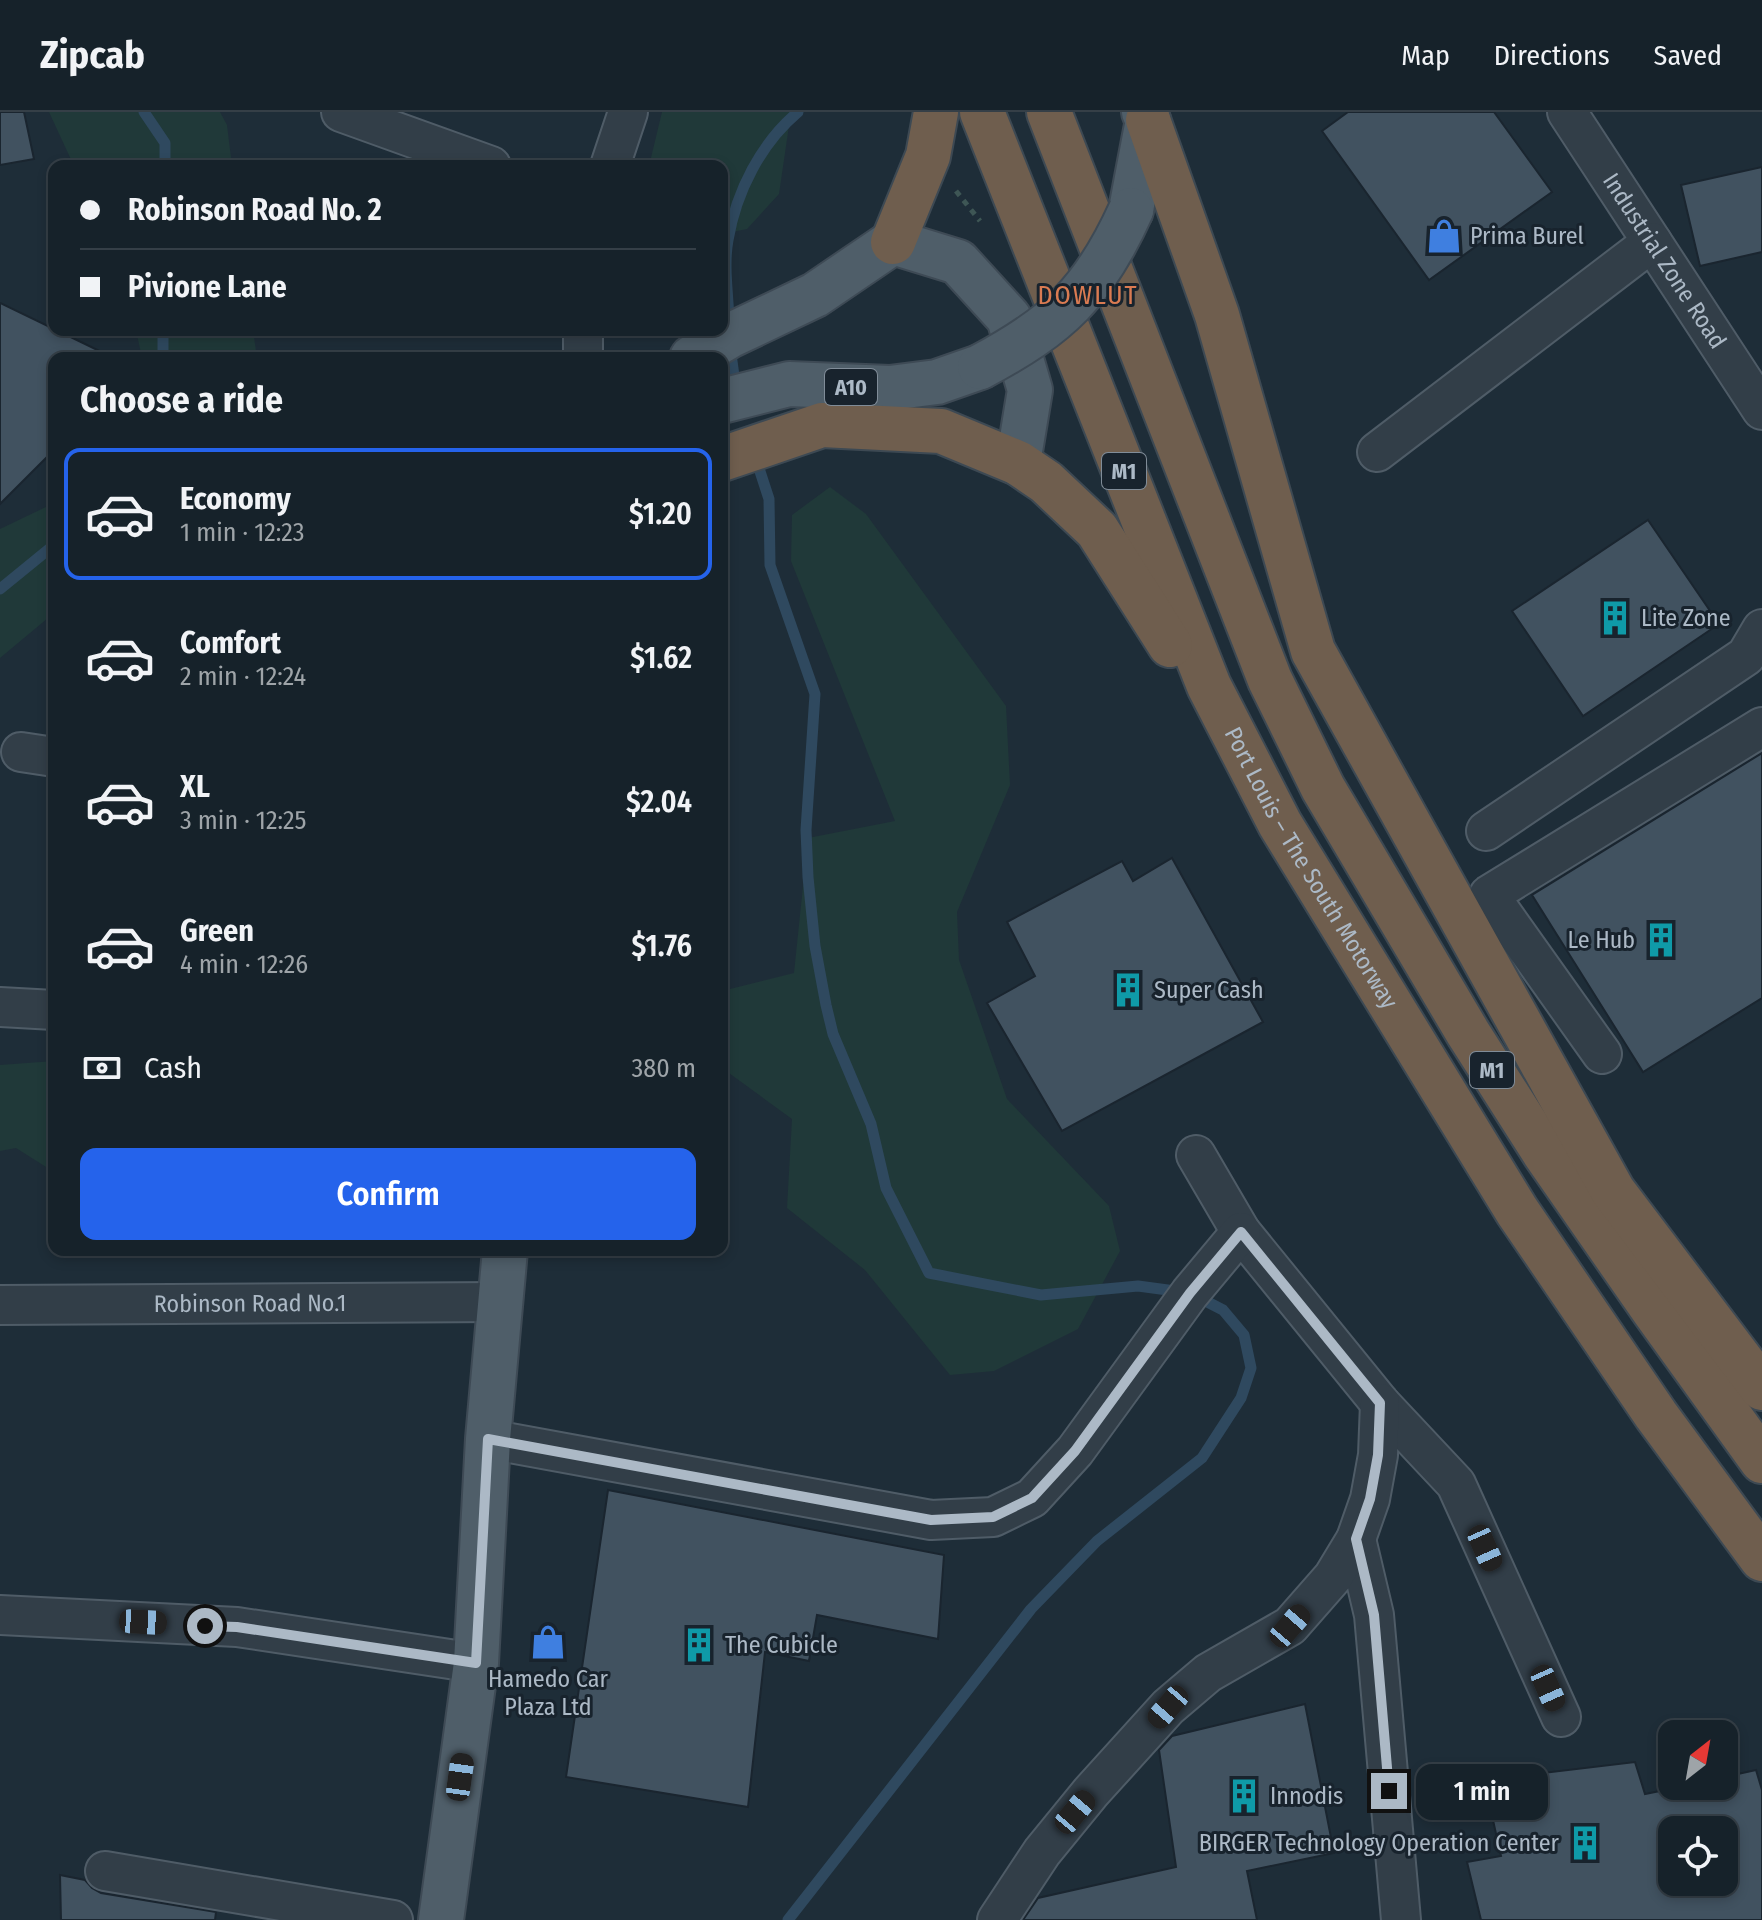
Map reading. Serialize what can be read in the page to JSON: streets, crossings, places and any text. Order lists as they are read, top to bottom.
{
  "streets": {
    "highway": ["M1", "Port Louis – The South Motorway"],
    "main road": ["A10"],
    "street": ["Industrial Zone Road", "Robinson Road No.1"]
  },
  "districts": ["DOWLUT"],
  "places": {
    "shop": ["Prima Burel", "Hamedo Car Plaza Ltd"],
    "building": [
      "Lite Zone",
      "Le Hub",
      "Super Cash",
      "The Cubicle",
      "Innodis",
      "BIRGER Technology Operation Center"
    ]
  },
  "north": "top right",
  "page": {
    "header": "Zipcab",
    "nav": ["Map", "Directions", "Saved"],
    "banner": ["Robinson Road No. 2", "Pivione Lane"],
    "heading": "Choose a ride",
    "list": [
      {
        "name": "Economy",
        "note": "1 min · 12:23",
        "value": "$1.20"
      },
      {
        "name": "Comfort",
        "note": "2 min · 12:24",
        "value": "$1.62"
      },
      {
        "name": "XL",
        "note": "3 min · 12:25",
        "value": "$2.04"
      },
      {
        "name": "Green",
        "note": "4 min · 12:26",
        "value": "$1.76"
      }
    ],
    "pay": ["Cash", "380 m"],
    "buttons": "Confirm",
    "bubble": "1 min"
  }
}
